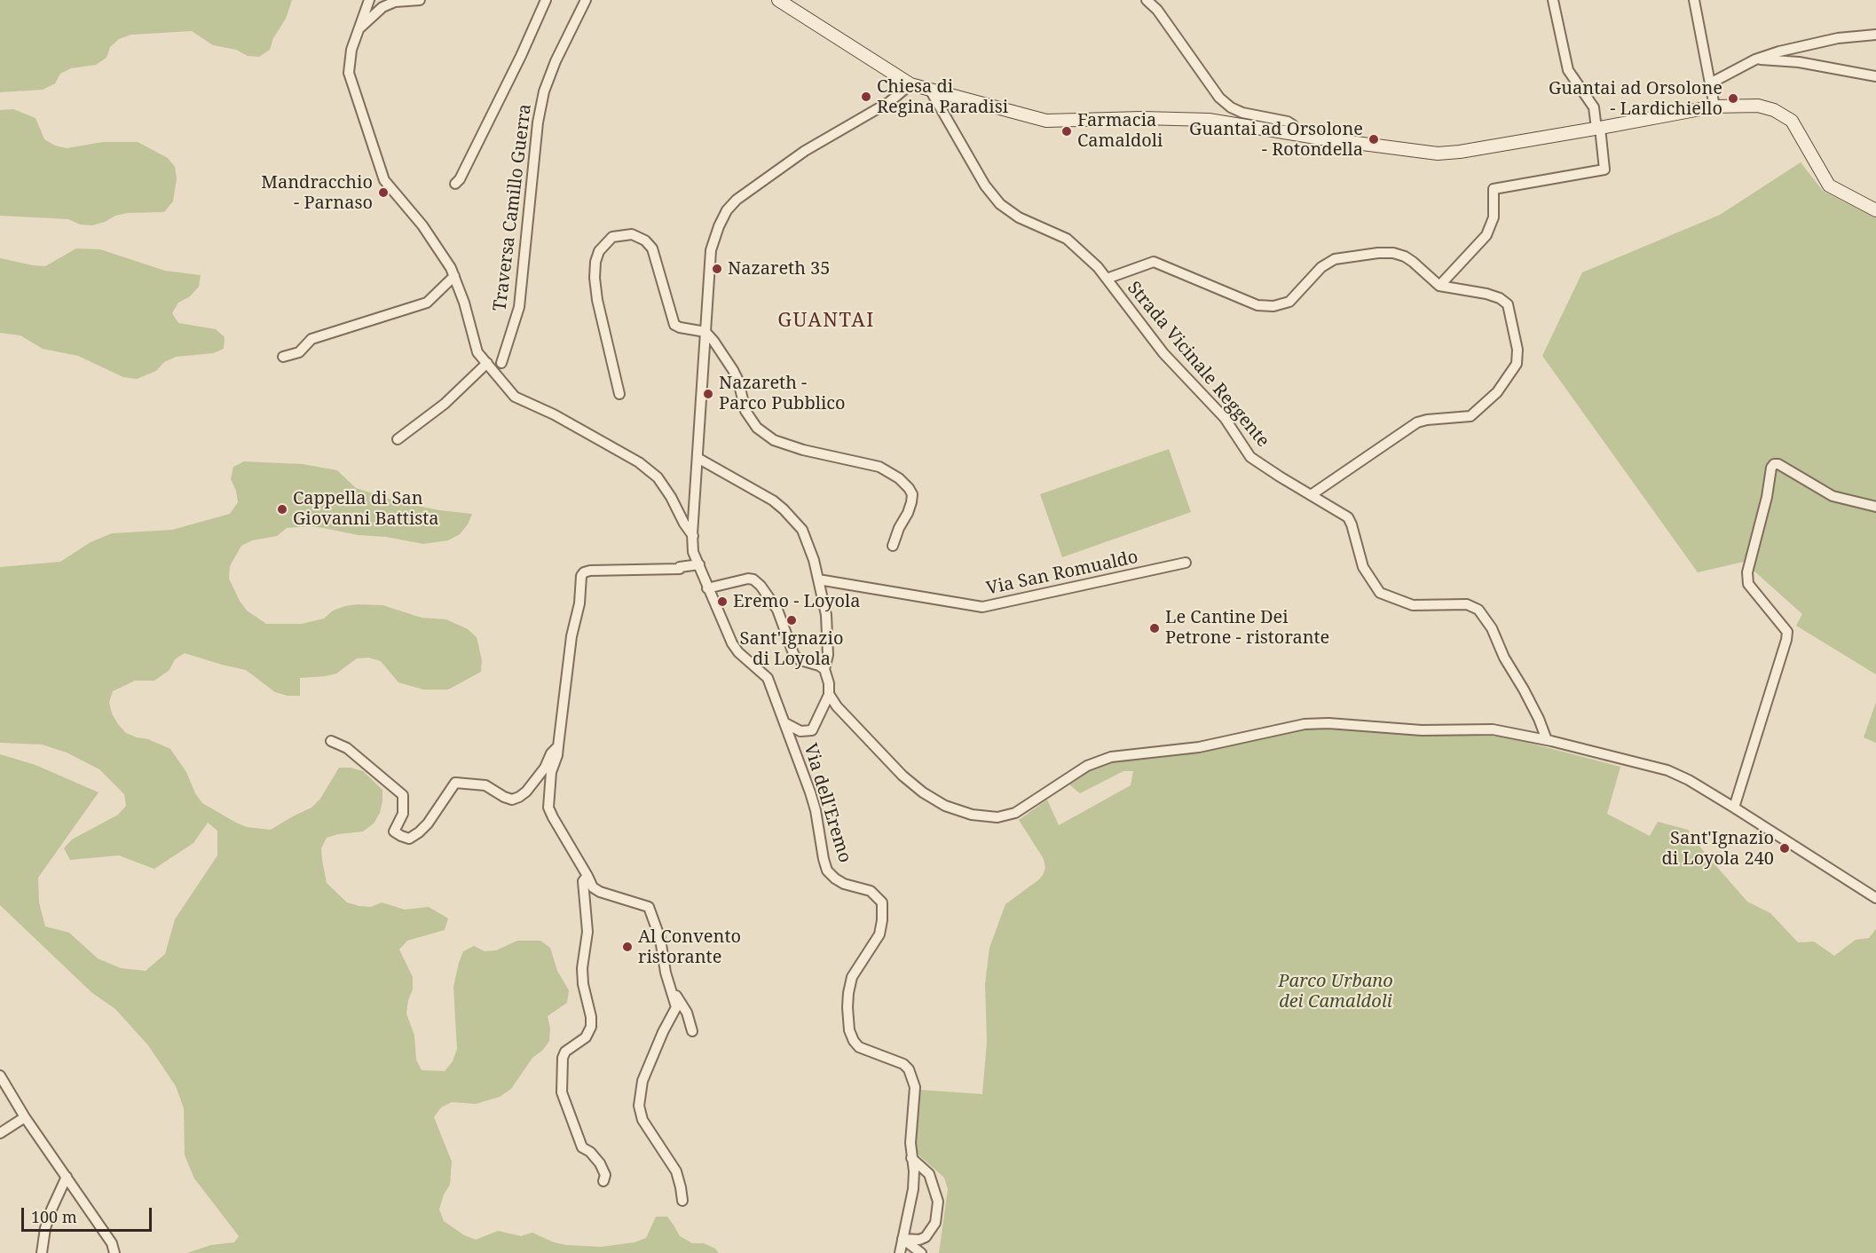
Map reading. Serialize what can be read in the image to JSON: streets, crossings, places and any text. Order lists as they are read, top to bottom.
{
  "streets": {
    "street": [
      "Traversa Camillo Guerra",
      "Strada Vicinale Reggente",
      "Via San Romualdo",
      "Via dell'Eremo"
    ]
  },
  "districts": ["GUANTAI"],
  "parks": ["Parco Urbano dei Camaldoli"],
  "places": [
    "Chiesa di Regina Paradisi",
    "Guantai ad Orsolone - Lardichiello",
    "Farmacia Camaldoli",
    "Guantai ad Orsolone - Rotondella",
    "Mandracchio - Parnaso",
    "Nazareth 35",
    "Nazareth - Parco Pubblico",
    "Cappella di San Giovanni Battista",
    "Eremo - Loyola",
    "Sant'Ignazio di Loyola",
    "Le Cantine Dei Petrone - ristorante",
    "Sant'Ignazio di Loyola 240",
    "Al Convento ristorante"
  ],
  "scale_bar": "100 m"
}
